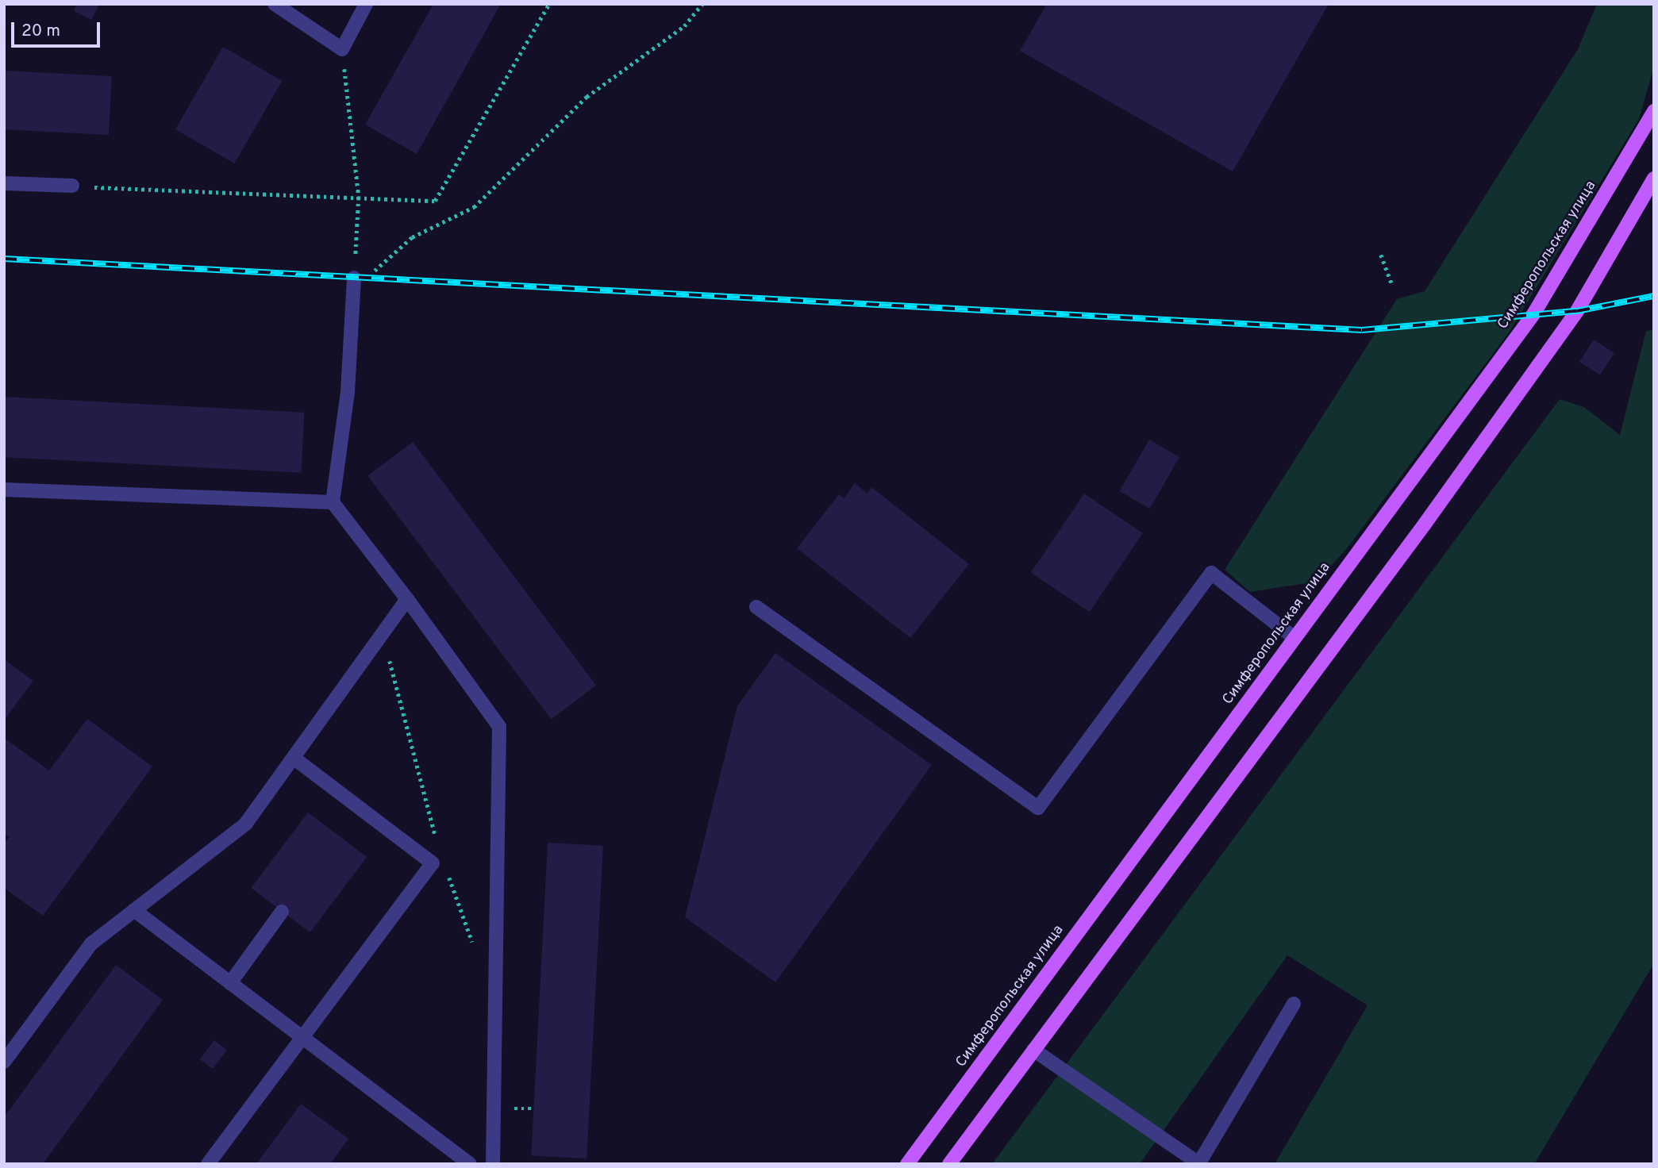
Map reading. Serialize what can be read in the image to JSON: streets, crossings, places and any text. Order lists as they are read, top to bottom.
{
  "streets": {
    "main road": ["Симферопольская улица"]
  },
  "scale_bar": "20 m"
}
